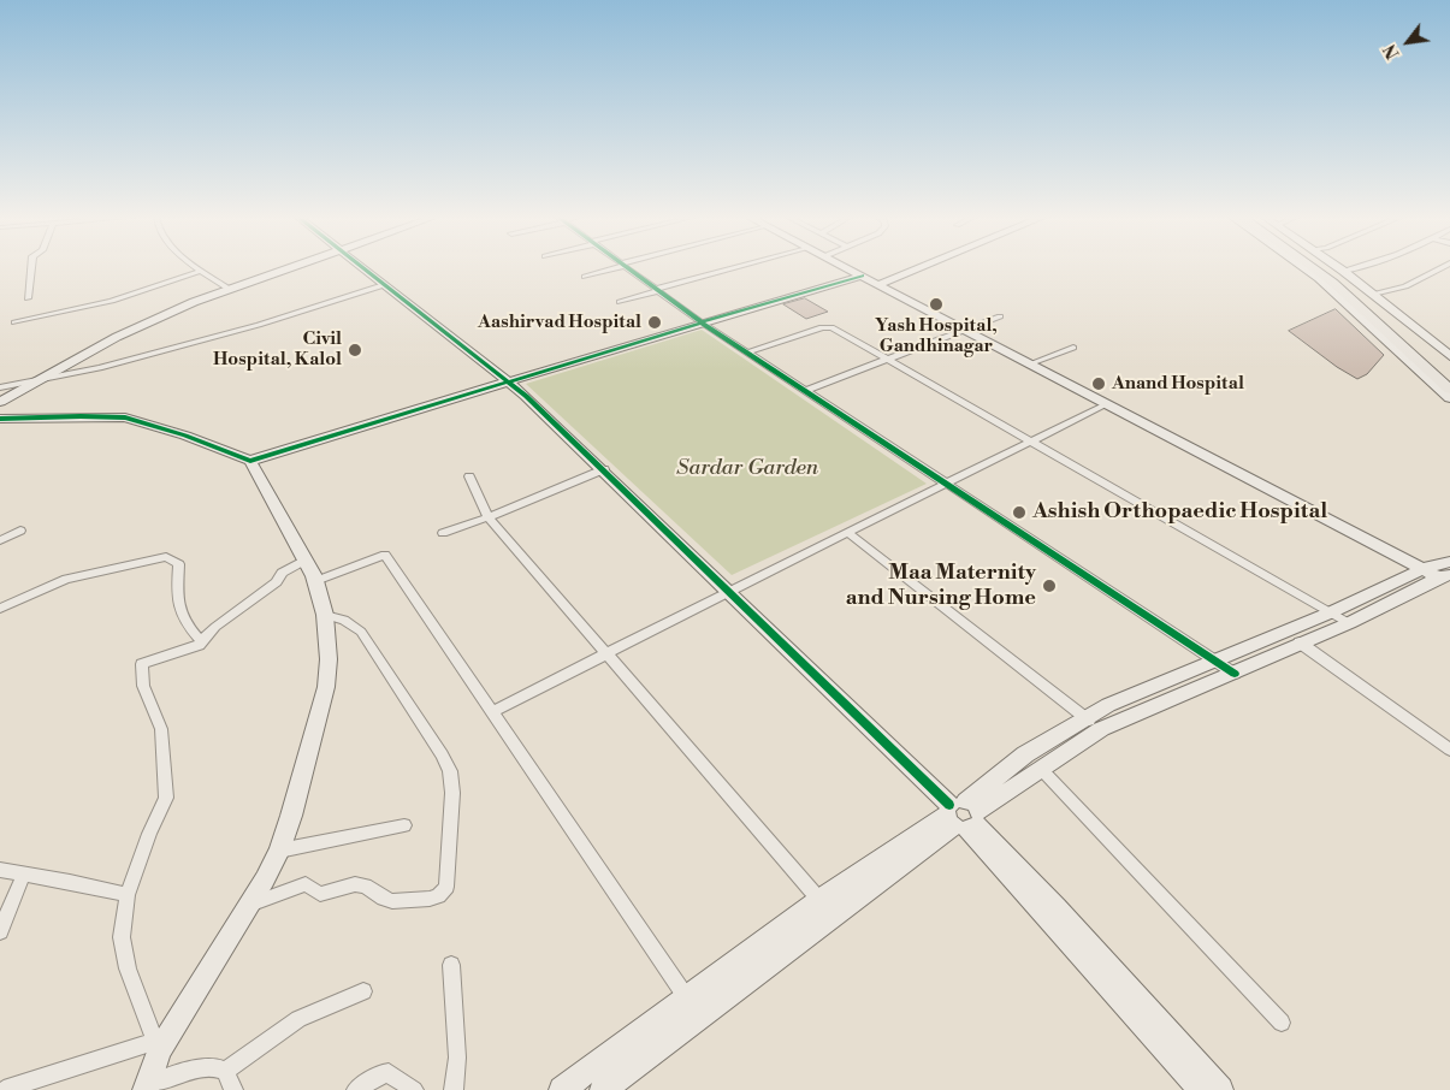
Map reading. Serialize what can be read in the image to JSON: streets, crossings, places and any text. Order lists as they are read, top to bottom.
{
  "parks": ["Sardar Garden"],
  "places": [
    "Yash Hospital, Gandhinagar",
    "Aashirvad Hospital",
    "Civil Hospital, Kalol",
    "Anand Hospital",
    "Ashish Orthopaedic Hospital",
    "Maa Maternity and Nursing Home"
  ],
  "north": "bottom left"
}
